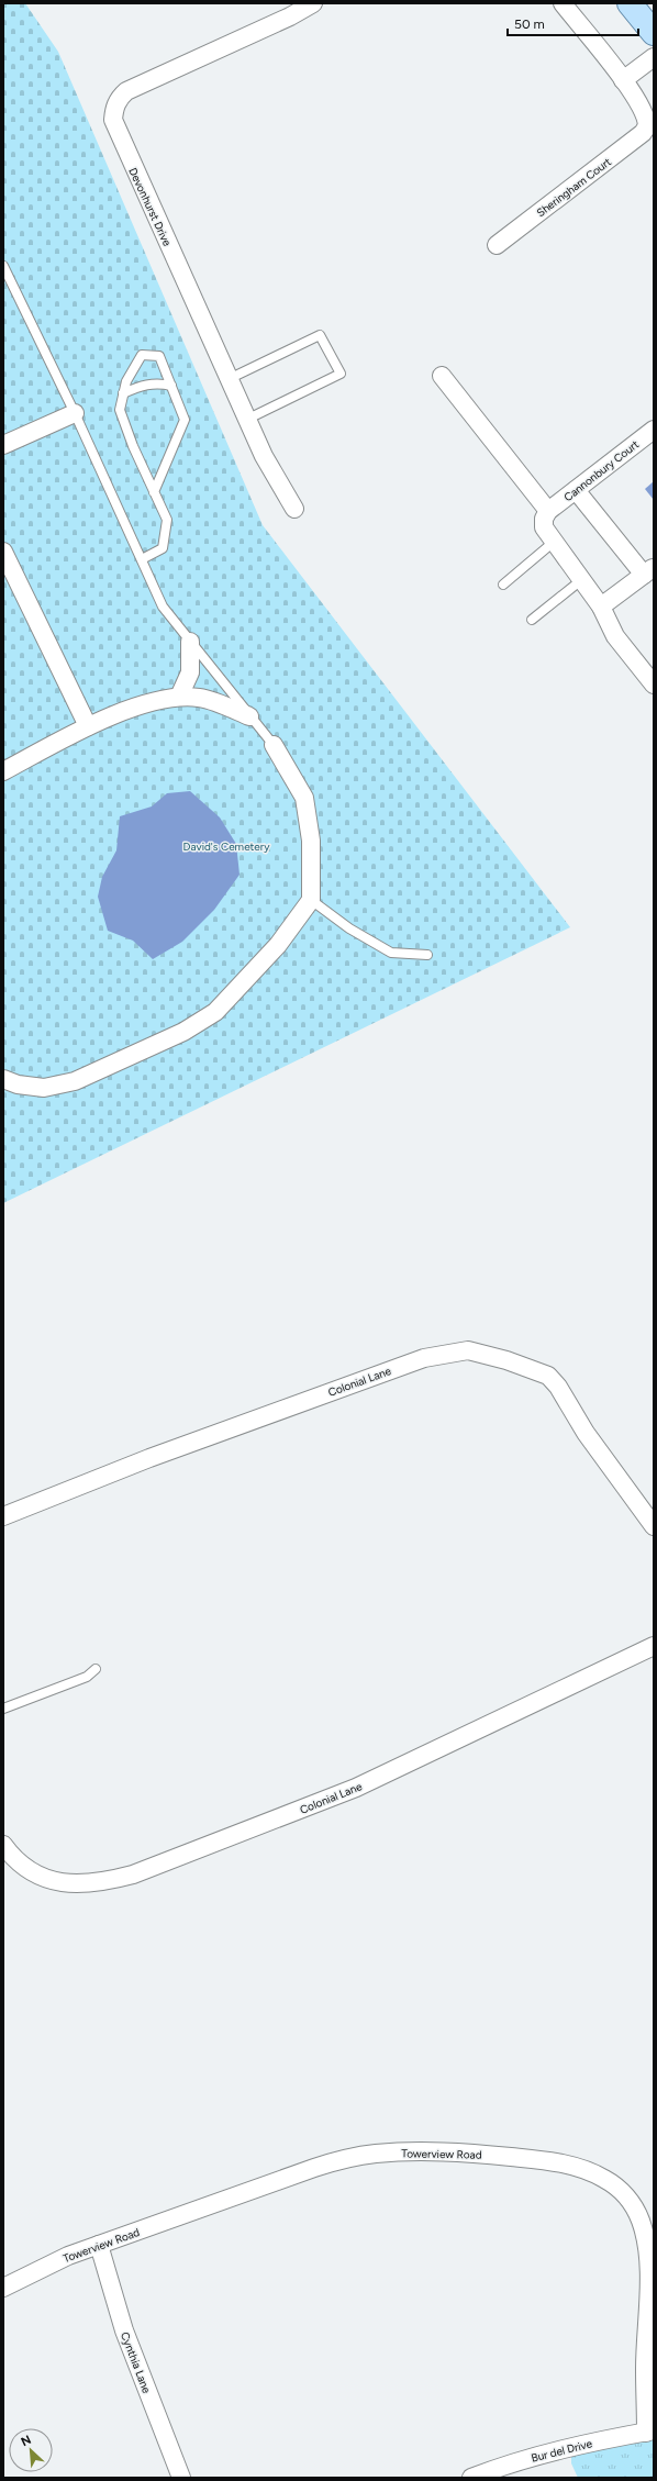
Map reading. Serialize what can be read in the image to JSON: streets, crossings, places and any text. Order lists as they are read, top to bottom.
{
  "streets": {
    "street": [
      "Sheringham Court",
      "Devonhurst Drive",
      "Cannonbury Court",
      "Colonial Lane",
      "Towerview Road",
      "Cynthia Lane",
      "Bur del Drive"
    ]
  },
  "crossings": [
    ["Towerview Road", "Cynthia Lane"],
    ["Towerview Road", "Bur del Drive"]
  ],
  "parks": ["David's Cemetery"],
  "scale_bar": "50 m",
  "north": "top left"
}
